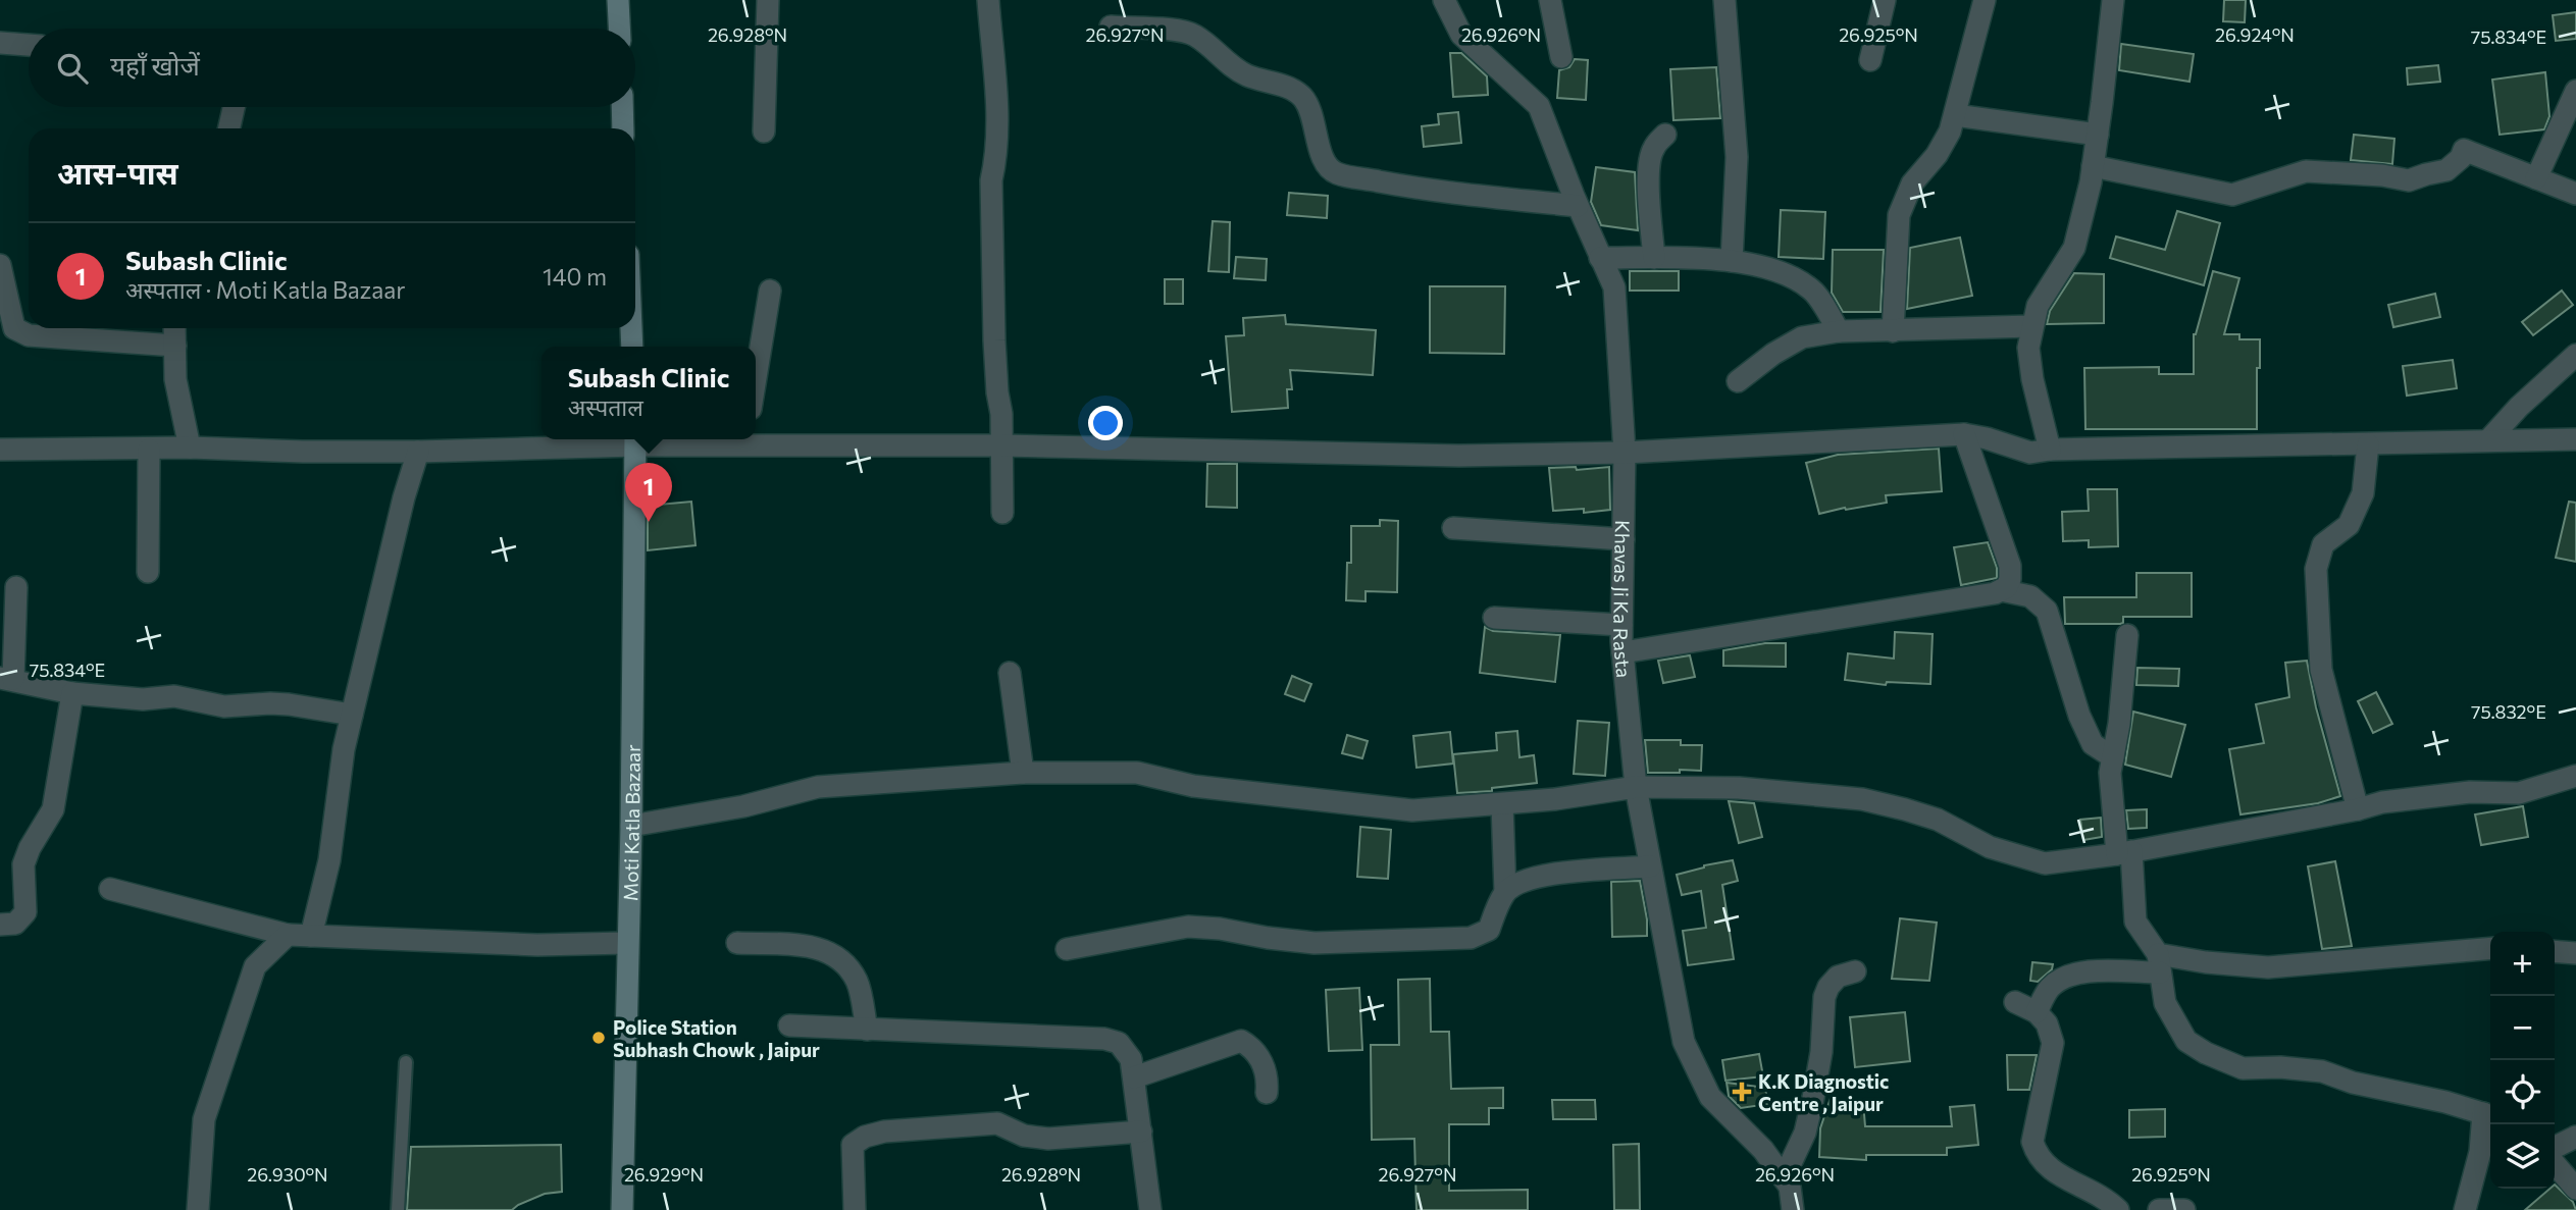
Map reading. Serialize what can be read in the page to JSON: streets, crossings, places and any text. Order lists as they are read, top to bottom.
{
  "streets": {
    "street": ["Khavas Ji Ka Rasta", "Moti Katla Bazaar"]
  },
  "places": {
    "other": ["Police Station Subhash Chowk , Jaipur"],
    "health": ["K.K Diagnostic Centre , Jaipur"]
  },
  "page": {
    "search": "यहाँ खोजें",
    "heading": "आस-पास",
    "list": [
      {
        "mark": "1",
        "name": "Subash Clinic",
        "note": "अस्पताल · Moti Katla Bazaar",
        "value": "140 m"
      }
    ],
    "popup": ["Subash Clinic", "अस्पताल"],
    "pins": "1",
    "map_buttons": ["+", "−"]
  },
  "coordinates": [
    "26.928°N",
    "26.927°N",
    "26.926°N",
    "26.925°N",
    "26.924°N",
    "75.834°E",
    "75.832°E",
    "26.930°N",
    "26.929°N"
  ]
}
